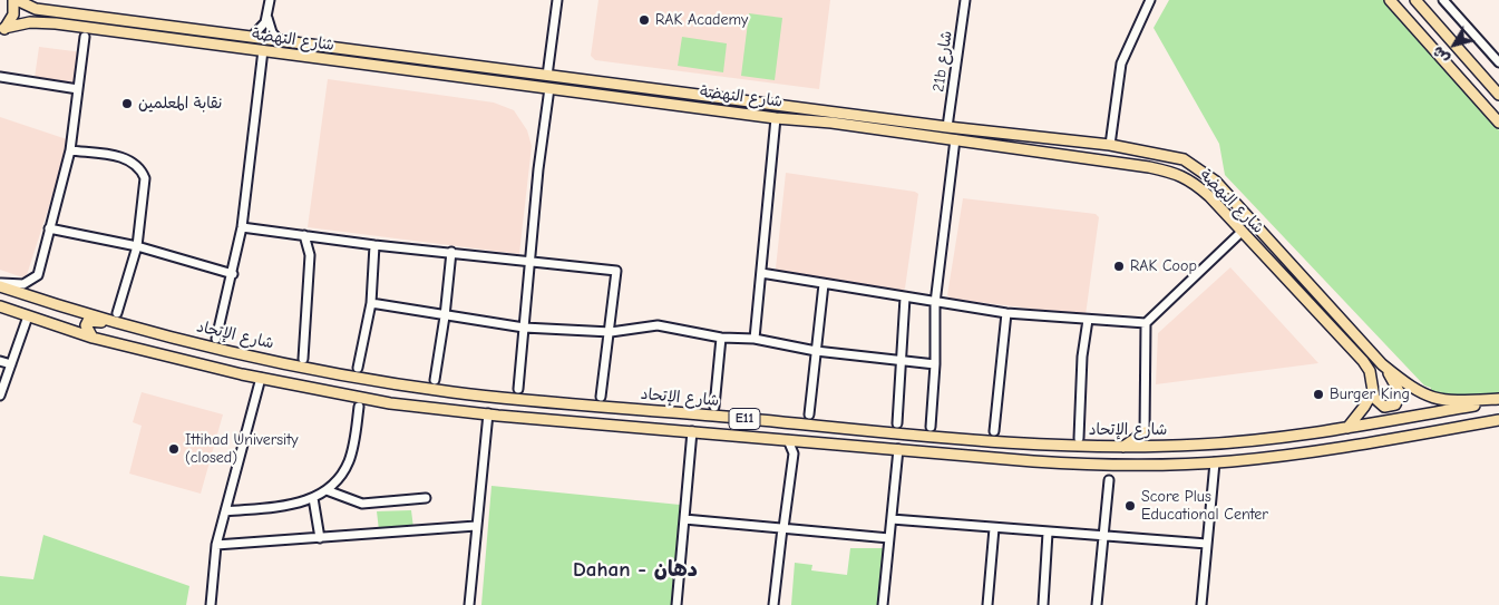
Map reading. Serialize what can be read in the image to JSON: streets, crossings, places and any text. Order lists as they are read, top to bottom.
{
  "streets": {
    "main road": ["شارع النهضة", "شارع الإتحاد", "E11"],
    "street": ["21b شارع"]
  },
  "crossings": [
    ["شارع النهضة", "21b شارع"]
  ],
  "districts": ["Dahan - دهان"],
  "places": [
    "RAK Academy",
    "نقابة المعلمين",
    "RAK Coop",
    "Burger King",
    "Ittihad University (closed)",
    "Score Plus Educational Center"
  ],
  "north": "bottom left"
}
